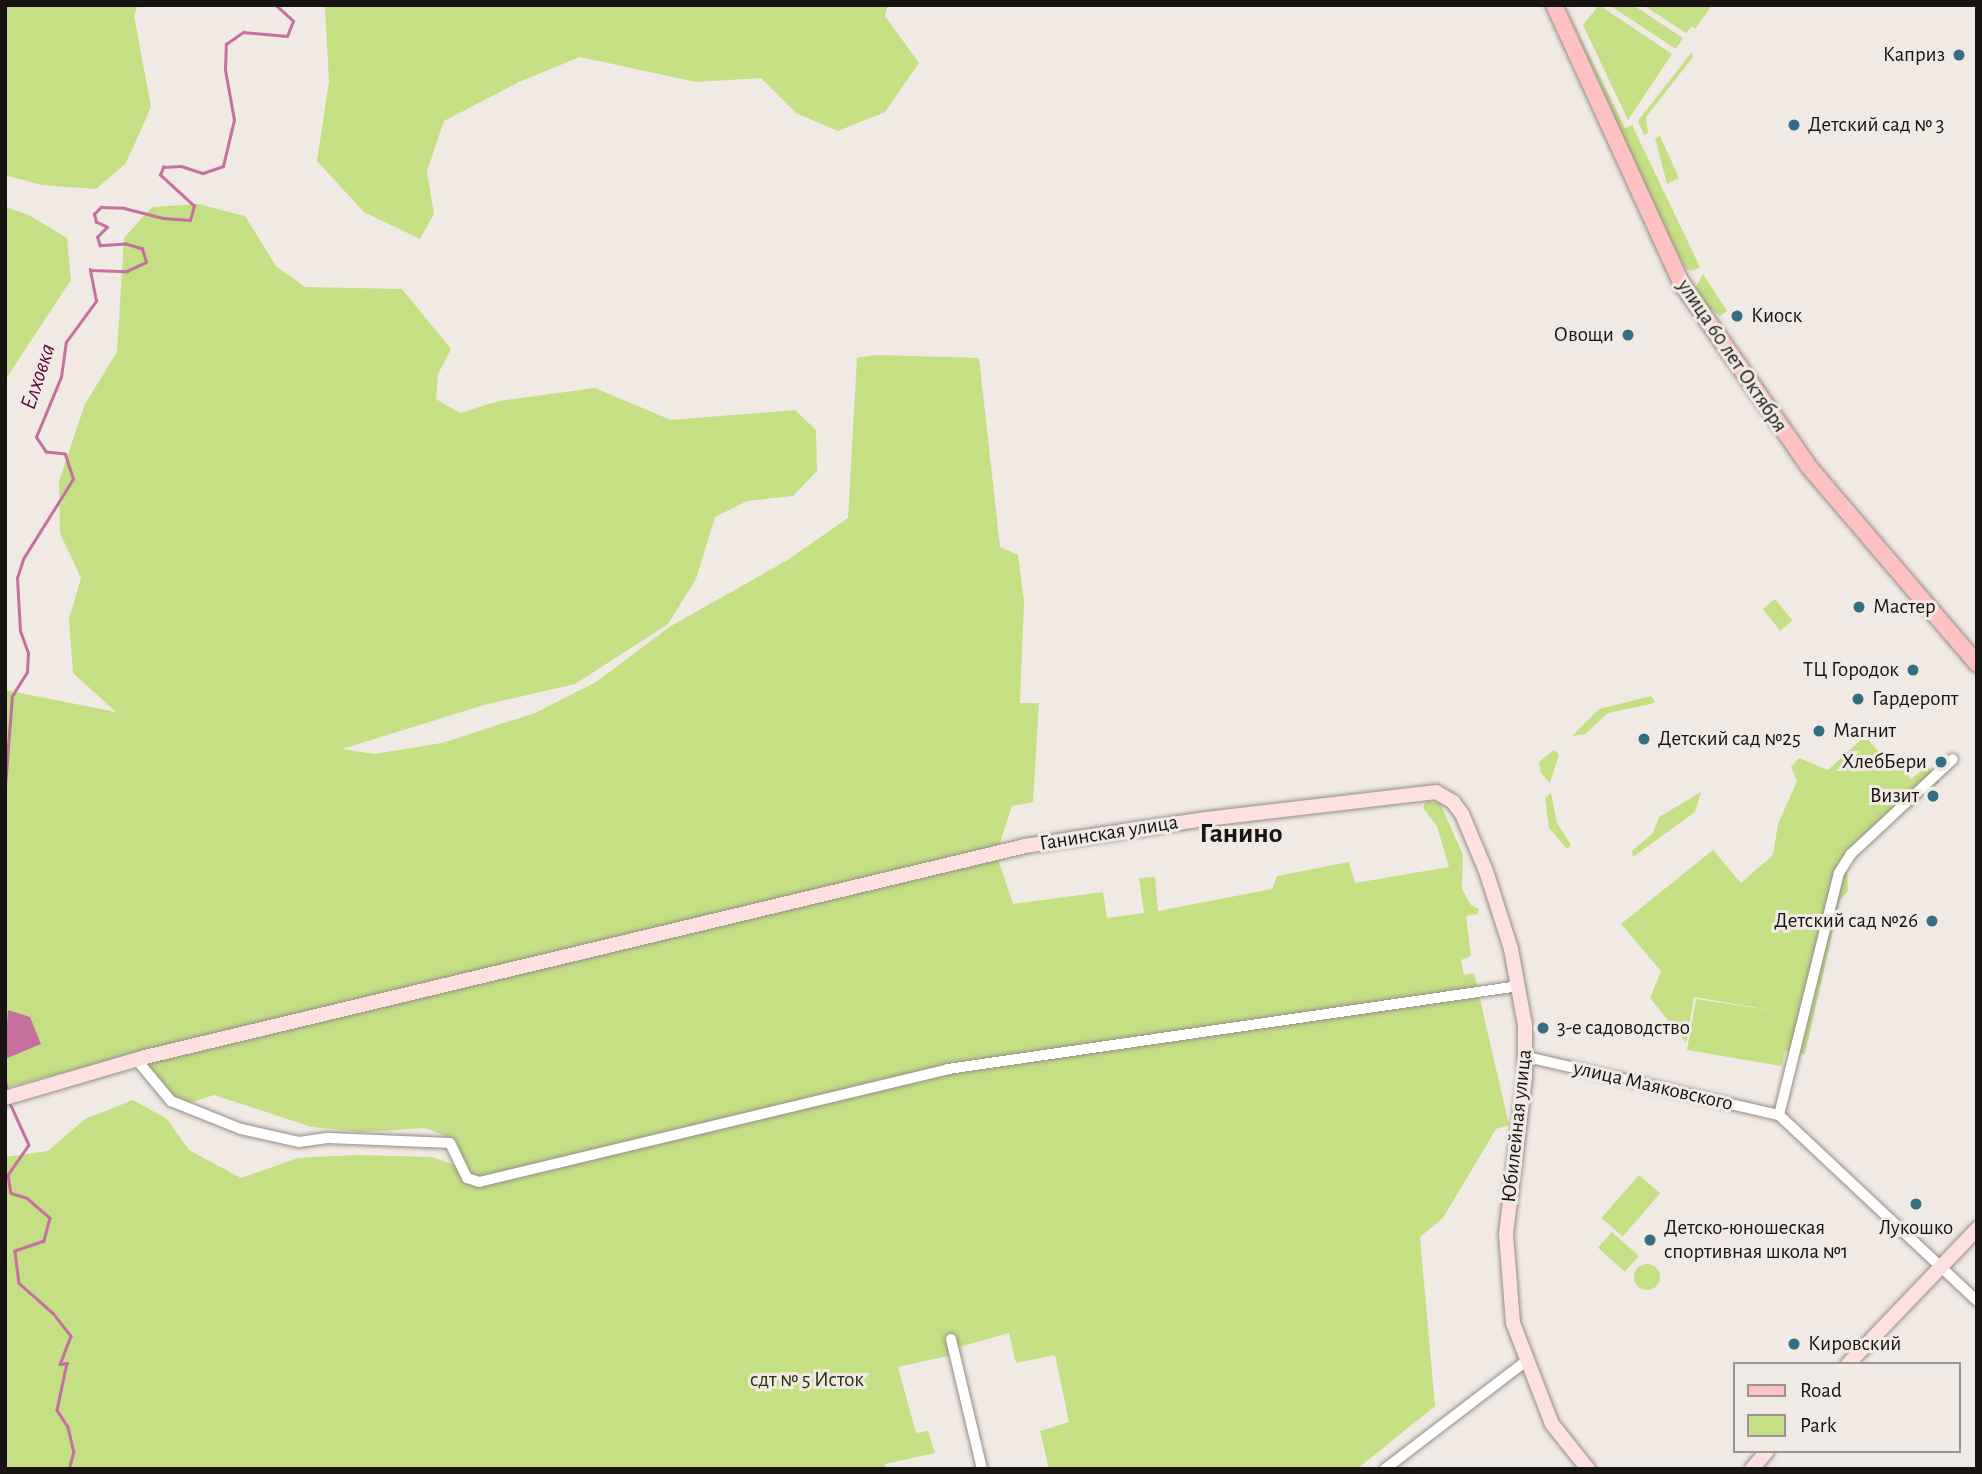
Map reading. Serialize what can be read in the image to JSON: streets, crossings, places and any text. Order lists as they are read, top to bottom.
{
  "streets": {
    "main road": ["улица 60 лет Октября"],
    "street": ["Ганинская улица", "улица Маяковского", "Юбилейная улица"]
  },
  "crossings": [
    ["Ганинская улица", "Юбилейная улица"],
    ["улица Маяковского", "Юбилейная улица"]
  ],
  "districts": ["Ганино"],
  "water": ["Елховка"],
  "parks": ["сдт № 5 Исток"],
  "places": [
    "Каприз",
    "Детский сад № 3",
    "Киоск",
    "Овощи",
    "Мастер",
    "ТЦ Городок",
    "Гардеропт",
    "Магнит",
    "Детский сад №25",
    "ХлебБери",
    "Визит",
    "Детский сад №26",
    "3-е садоводство",
    "Лукошко",
    "Детско-юношеская спортивная школа №1",
    "Кировский"
  ],
  "legend": ["Road", "Park"]
}
